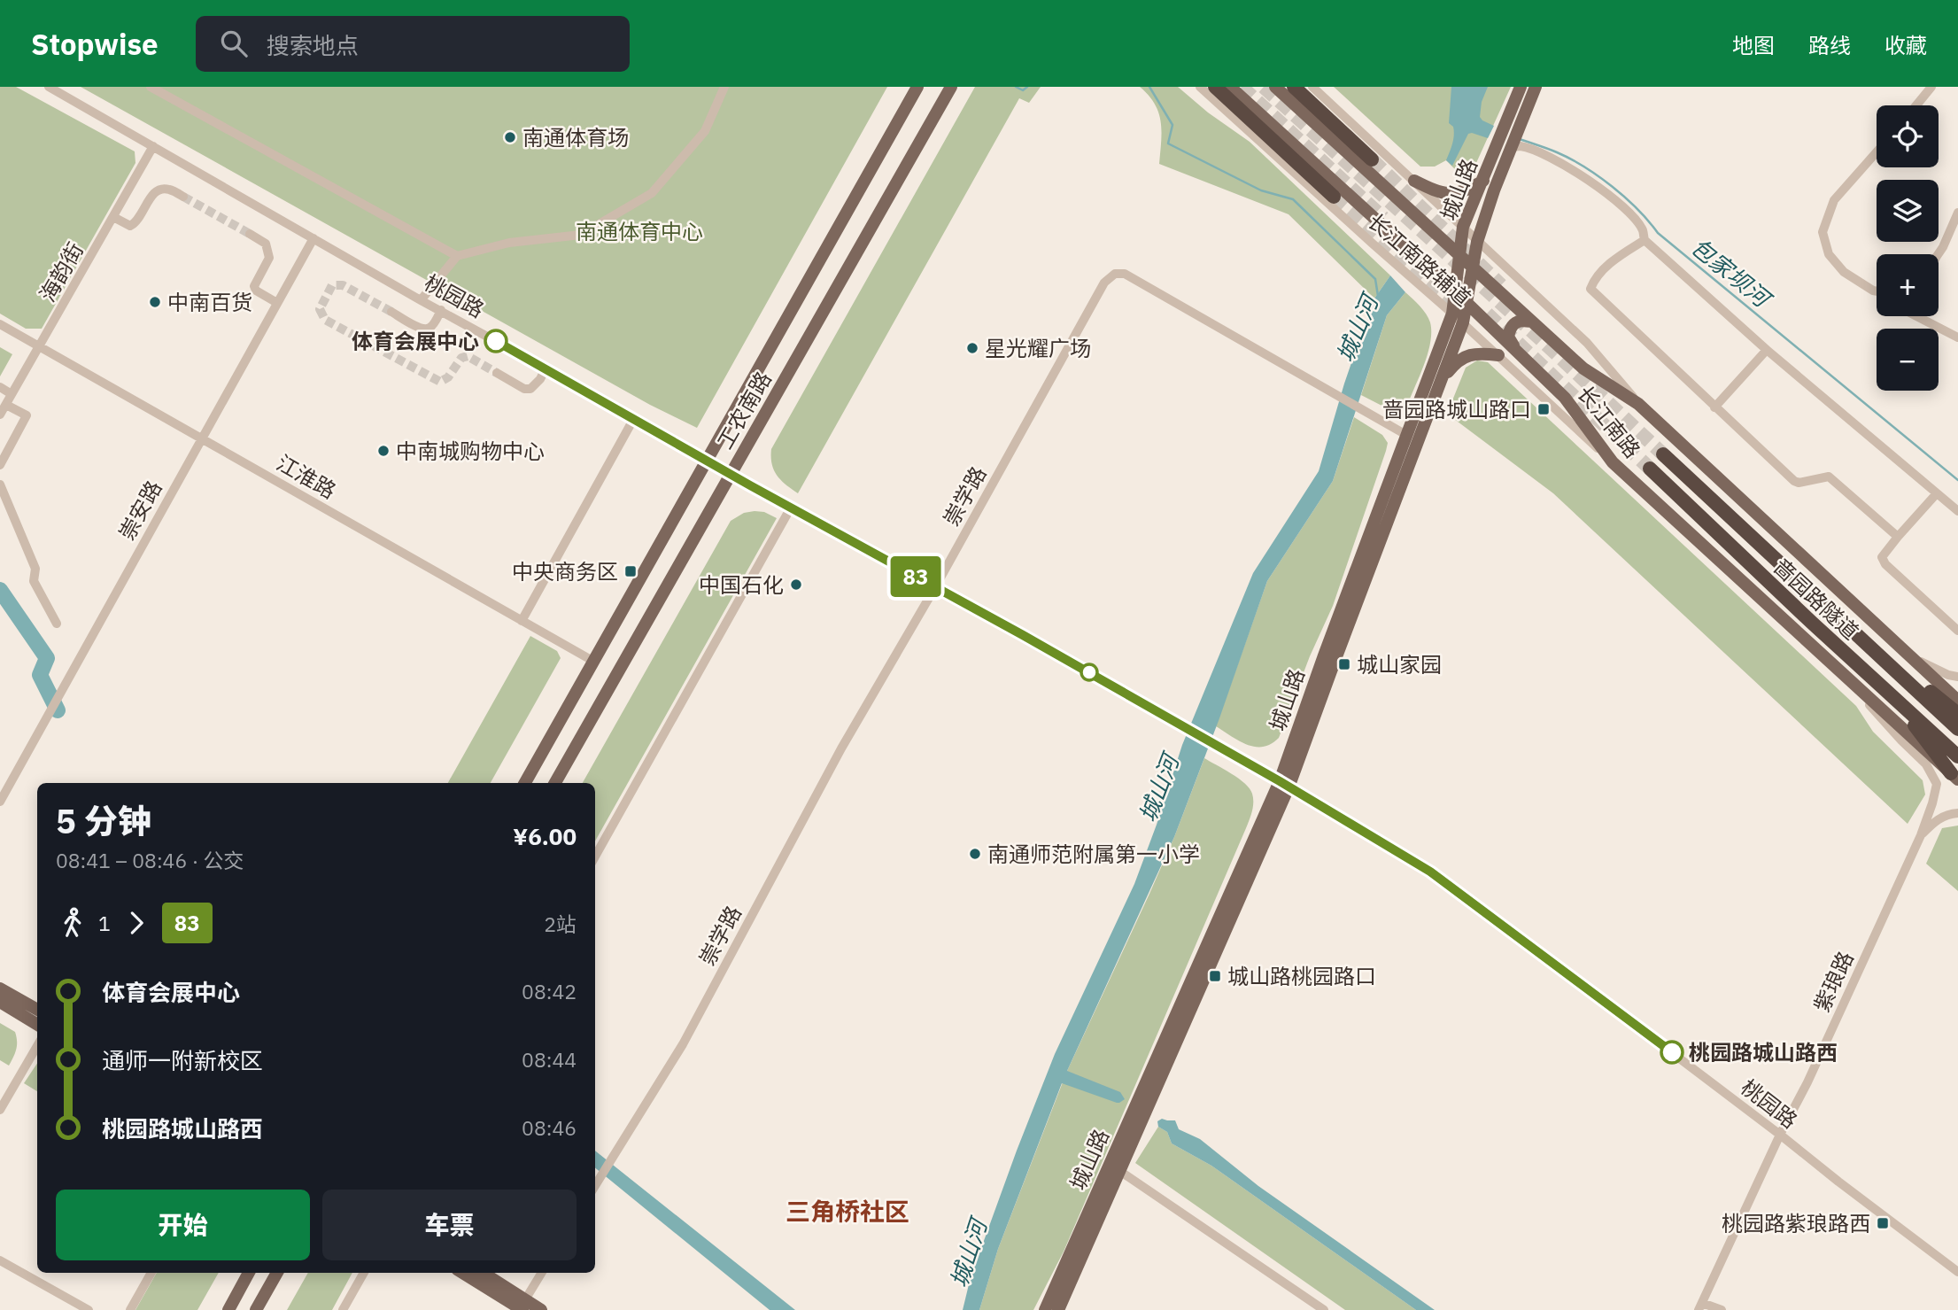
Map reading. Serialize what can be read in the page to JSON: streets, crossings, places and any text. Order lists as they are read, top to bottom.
{
  "streets": {
    "highway": ["啬园路隧道"],
    "main road": ["城山路", "工农南路", "长江南路"],
    "street": [
      "长江南路辅道",
      "海韵街",
      "桃园路",
      "江淮路",
      "崇学路",
      "崇安路",
      "紫琅路"
    ]
  },
  "crossings": [
    ["城山路", "长江南路辅道"],
    ["城山路", "桃园路"],
    ["城山路", "长江南路"],
    ["城山路", "崇学路"],
    ["长江南路辅道", "长江南路"],
    ["海韵街", "桃园路"],
    ["海韵街", "江淮路"],
    ["桃园路", "工农南路"],
    ["桃园路", "崇学路"],
    ["桃园路", "崇安路"],
    ["桃园路", "紫琅路"],
    ["工农南路", "江淮路"],
    ["长江南路", "紫琅路"],
    ["江淮路", "崇安路"]
  ],
  "districts": ["三角桥社区"],
  "water": ["包家坝河", "城山河"],
  "parks": ["南通体育中心"],
  "places": {
    "other": [
      "南通体育场",
      "中南百货",
      "体育会展中心",
      "星光耀广场",
      "中南城购物中心",
      "中国石化",
      "南通师范附属第一小学",
      "桃园路城山路西"
    ],
    "transit": [
      "啬园路城山路口",
      "中央商务区",
      "城山家园",
      "城山路桃园路口",
      "桃园路紫琅路西"
    ]
  },
  "lines": ["bus line 83"],
  "page": {
    "header": "Stopwise",
    "search": "搜索地点",
    "nav": ["地图", "路线", "收藏"],
    "on_map": "83",
    "map_buttons": ["+", "−"],
    "heading": ["5 分钟", "08:41 – 08:46 · 公交", "¥6.00"],
    "legs": ["1", "83", "2站"],
    "list": [
      {
        "name": "体育会展中心",
        "value": "08:42"
      },
      {
        "name": "通师一附新校区",
        "value": "08:44"
      },
      {
        "name": "桃园路城山路西",
        "value": "08:46"
      }
    ],
    "buttons": ["开始", "车票"]
  }
}
